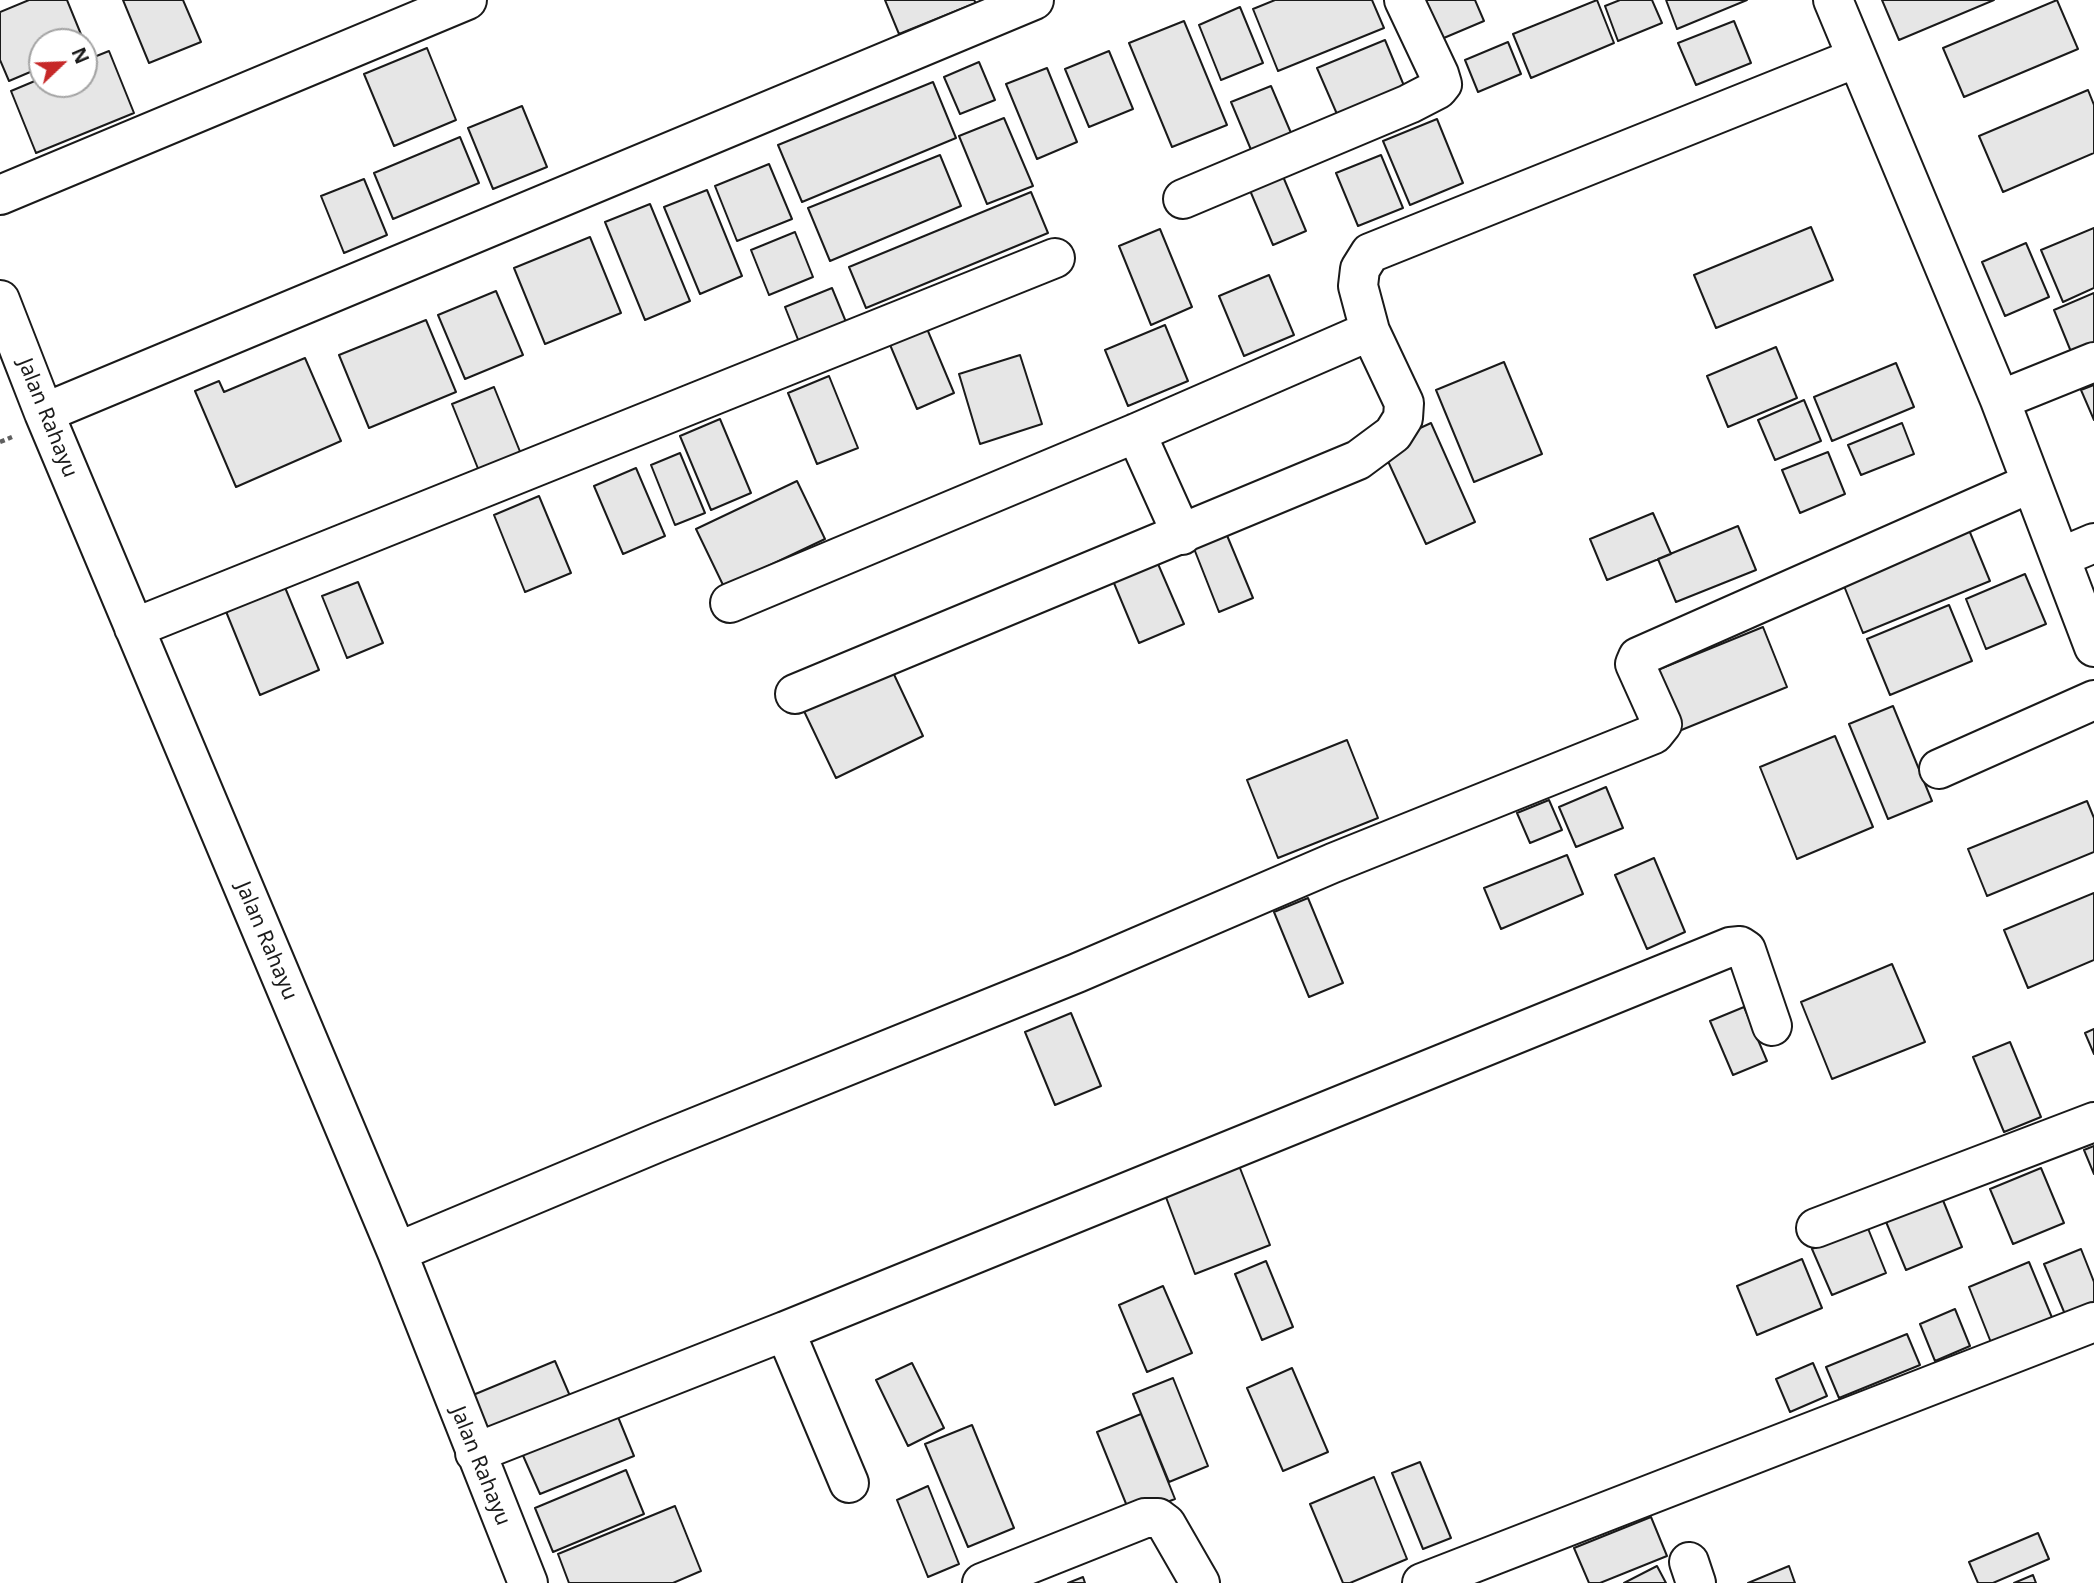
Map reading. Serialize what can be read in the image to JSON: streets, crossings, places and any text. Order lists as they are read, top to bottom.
{
  "streets": {
    "street": ["Jalan Rahayu"]
  },
  "north": "top right"
}
